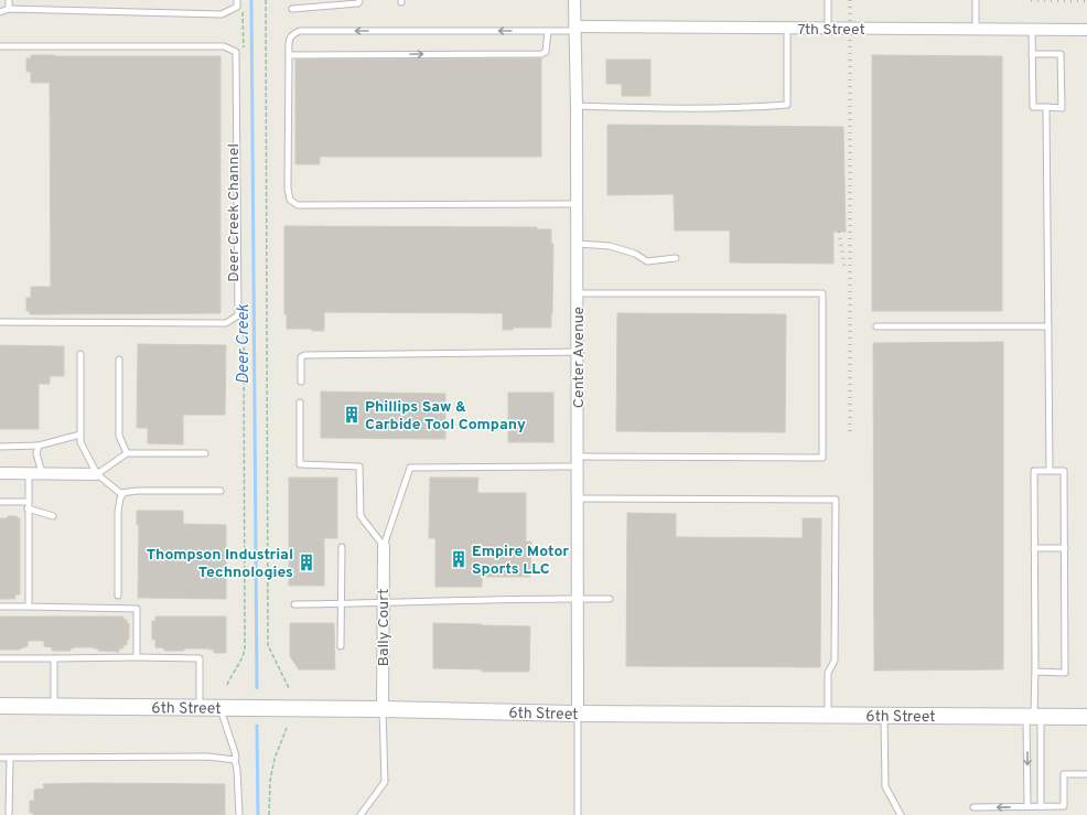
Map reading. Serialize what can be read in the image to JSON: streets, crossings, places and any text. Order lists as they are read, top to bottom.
{
  "streets": {
    "main road": ["6th Street"],
    "street": ["7th Street", "Center Avenue", "Bally Court"]
  },
  "crossings": [
    ["7th Street", "Center Avenue"],
    ["Center Avenue", "6th Street"],
    ["Bally Court", "6th Street"]
  ],
  "water": ["Deer Creek"],
  "places": {
    "building": ["Phillips Saw & Carbide Tool Company", "Empire Motor Sports LLC", "Thompson Industrial Technologies"]
  }
}
